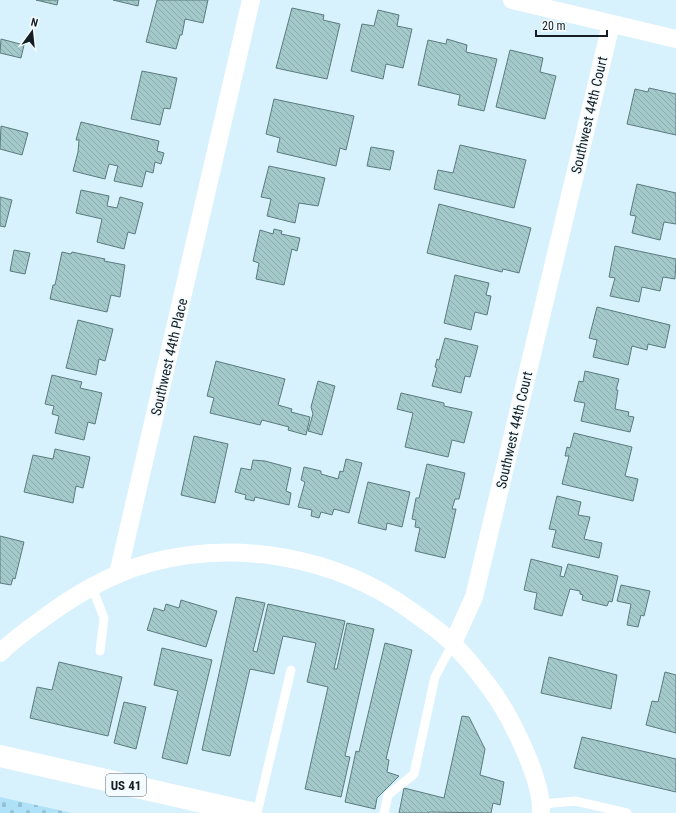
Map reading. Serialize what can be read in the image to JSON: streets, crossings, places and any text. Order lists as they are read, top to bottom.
{
  "streets": {
    "main road": ["US 41"],
    "street": ["Southwest 44th Court", "Southwest 44th Place"]
  },
  "scale_bar": "20 m",
  "north": "top"
}
